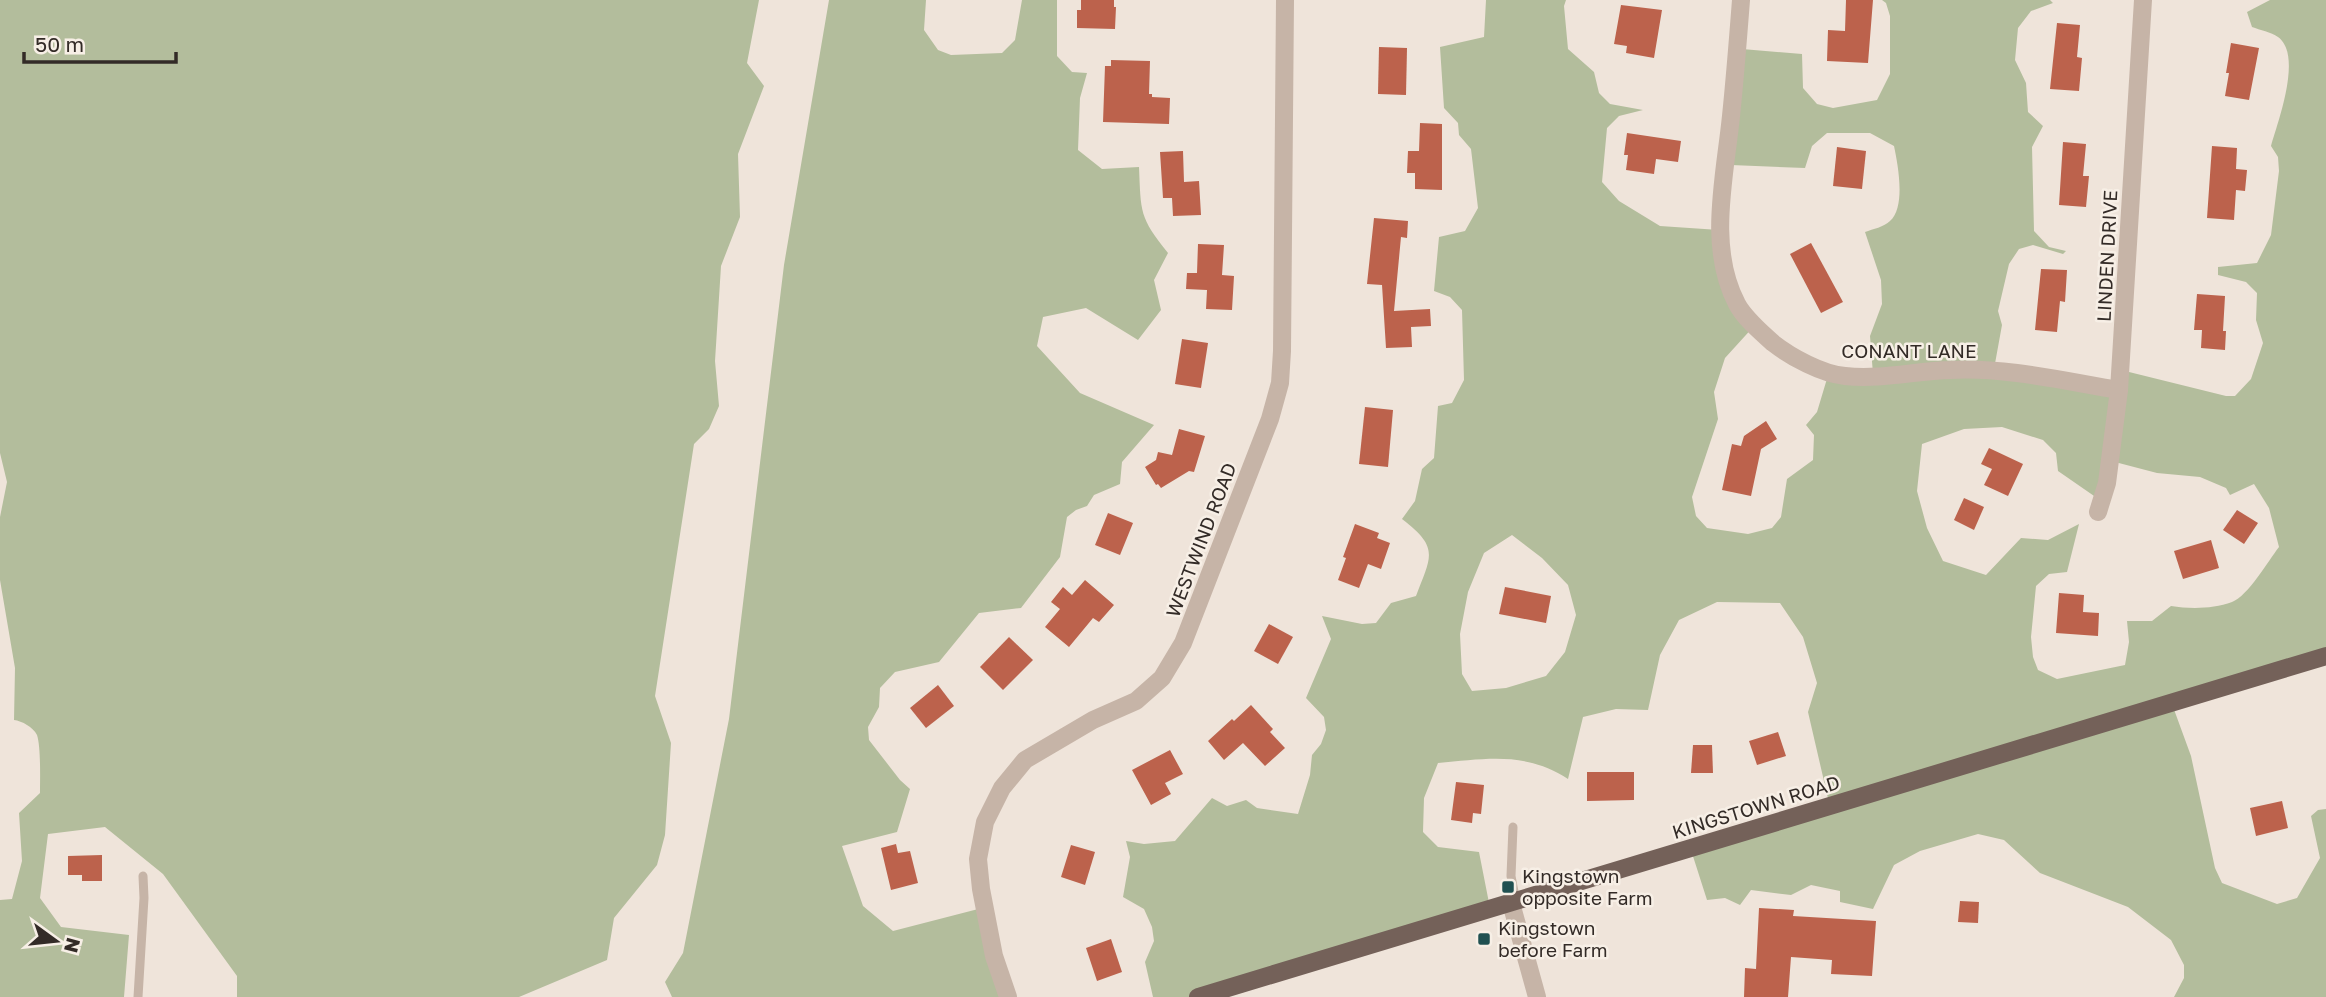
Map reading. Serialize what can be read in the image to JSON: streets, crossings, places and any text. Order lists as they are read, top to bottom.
{
  "streets": {
    "main road": ["KINGSTOWN ROAD"],
    "street": ["LINDEN DRIVE", "CONANT LANE", "WESTWIND ROAD"]
  },
  "crossings": [
    ["LINDEN DRIVE", "CONANT LANE"]
  ],
  "places": {
    "transit": ["Kingstown opposite Farm", "Kingstown before Farm"]
  },
  "scale_bar": "50 m",
  "north": "right"
}
